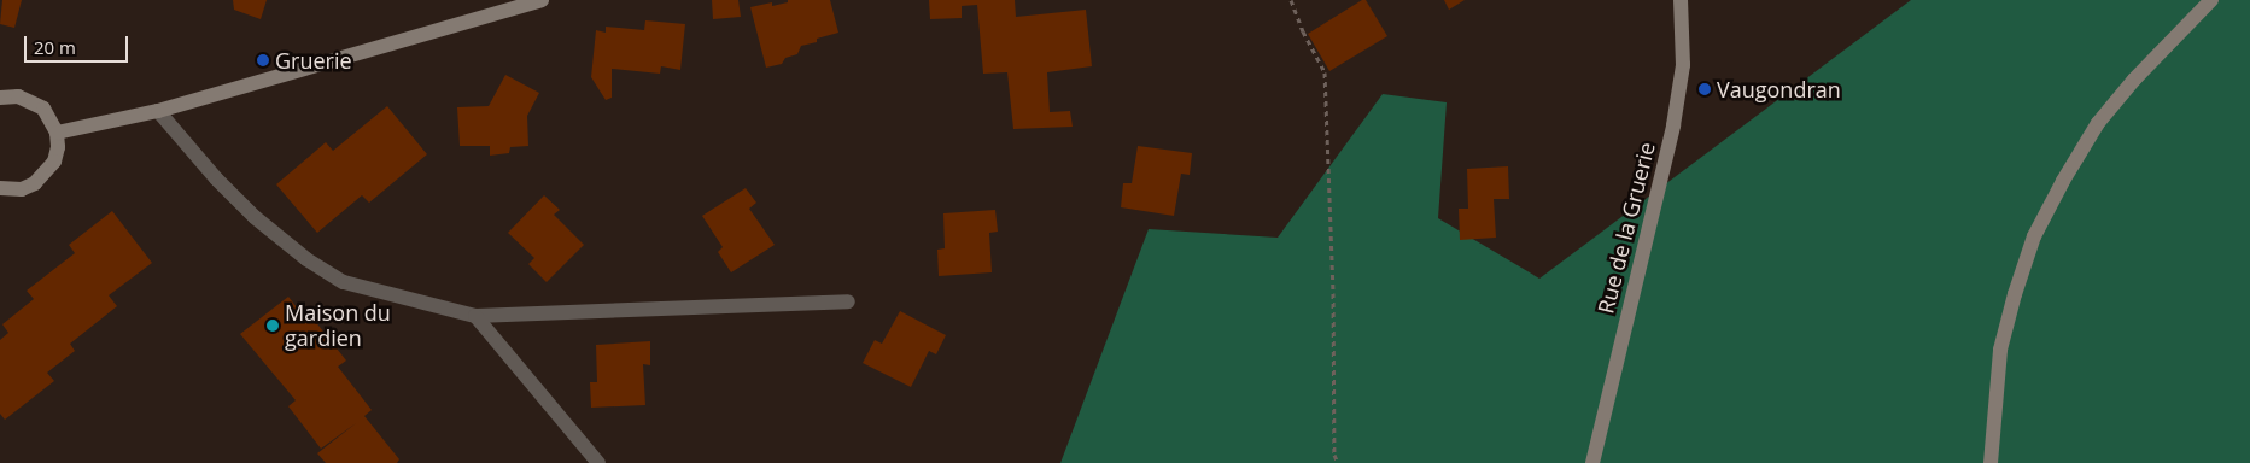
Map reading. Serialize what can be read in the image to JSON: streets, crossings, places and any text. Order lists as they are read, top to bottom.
{
  "streets": {
    "street": ["Rue de la Gruerie"]
  },
  "places": ["Gruerie", "Vaugondran", "Maison du gardien"],
  "scale_bar": "20 m"
}
